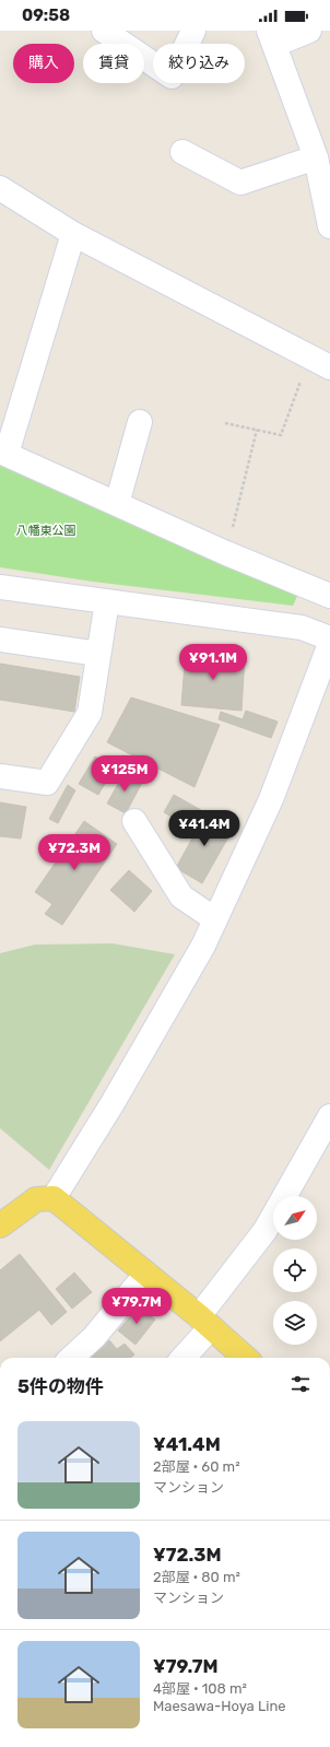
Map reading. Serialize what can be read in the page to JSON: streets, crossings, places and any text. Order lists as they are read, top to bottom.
{
  "parks": ["八幡東公園"],
  "north": "top right",
  "page": {
    "status": "09:58",
    "chip": ["購入", "賃貸", "絞り込み"],
    "price": [
      "¥91.1M",
      "¥125M",
      "¥41.4M",
      "¥72.3M",
      "¥79.7M"
    ],
    "heading": "5件の物件",
    "list": [
      {
        "name": "¥41.4M",
        "note": "2部屋 · 60 m² · マンション"
      },
      {
        "name": "¥72.3M",
        "note": "2部屋 · 80 m² · マンション"
      },
      {
        "name": "¥79.7M",
        "note": "4部屋 · 108 m² · Maesawa-Hoya Line"
      }
    ]
  }
}
